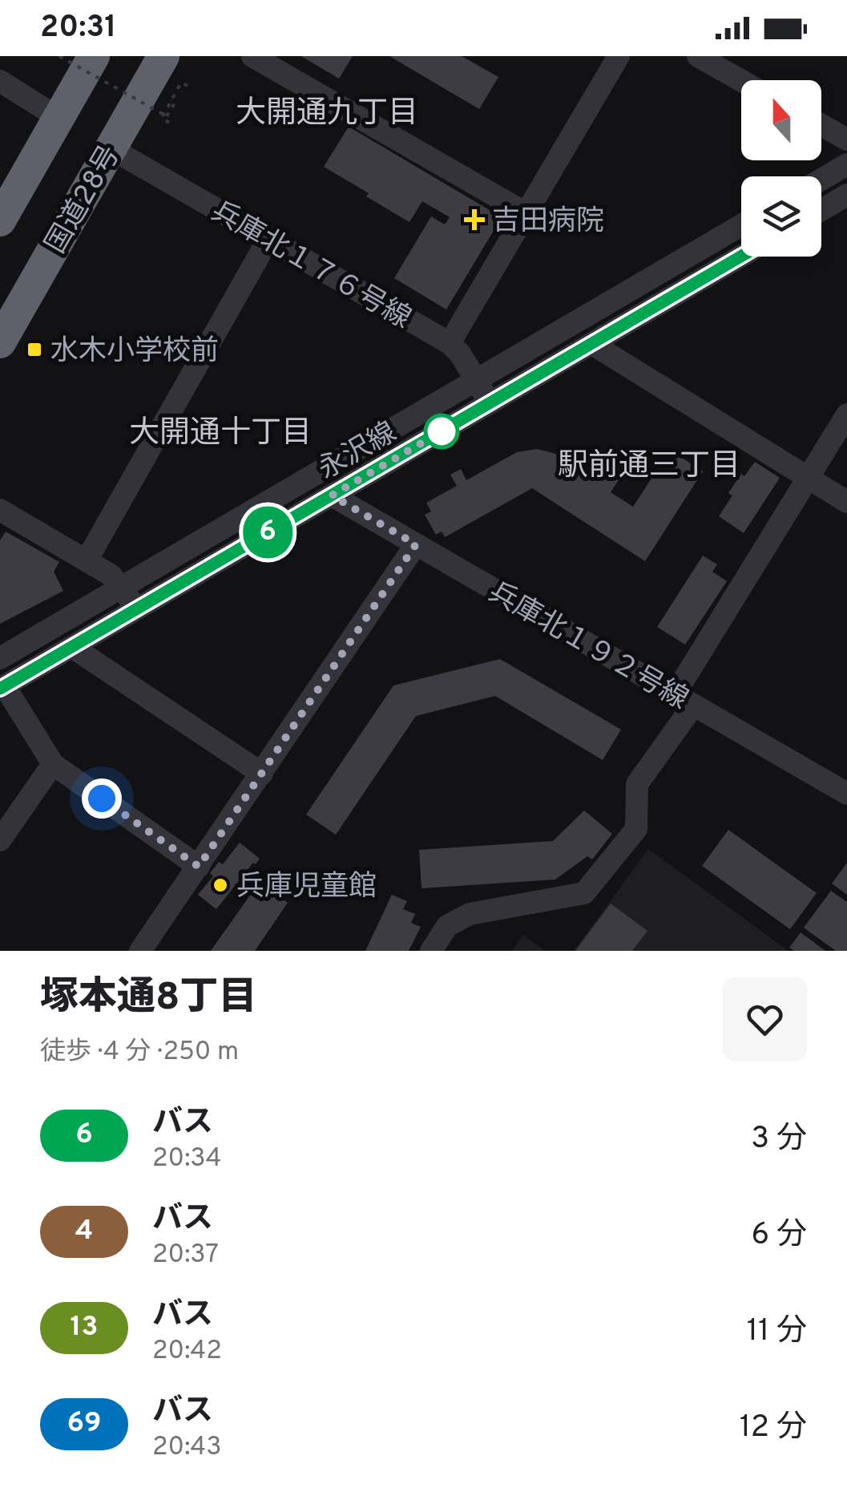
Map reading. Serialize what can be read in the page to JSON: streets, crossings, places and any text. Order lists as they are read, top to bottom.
{
  "streets": {
    "highway": ["国道28号"],
    "street": ["兵庫北１７６号線", "永沢線", "兵庫北１９２号線"]
  },
  "crossings": [
    ["国道28号", "兵庫北１７６号線"],
    ["兵庫北１７６号線", "永沢線"],
    ["永沢線", "兵庫北１９２号線"]
  ],
  "districts": ["大開通九丁目", "大開通十丁目", "駅前通三丁目"],
  "places": {
    "health": ["吉田病院"],
    "transit": ["水木小学校前"],
    "other": ["兵庫児童館"]
  },
  "lines": ["bus line 6"],
  "north": "top",
  "page": {
    "status": "20:31",
    "on_map": "6",
    "heading": ["塚本通8丁目", "徒歩 · 4 分 · 250 m"],
    "list": [
      {
        "mark": "6",
        "name": "バス",
        "note": "20:34",
        "value": "3 分"
      },
      {
        "mark": "4",
        "name": "バス",
        "note": "20:37",
        "value": "6 分"
      },
      {
        "mark": "13",
        "name": "バス",
        "note": "20:42",
        "value": "11 分"
      },
      {
        "mark": "69",
        "name": "バス",
        "note": "20:43",
        "value": "12 分"
      }
    ]
  }
}
